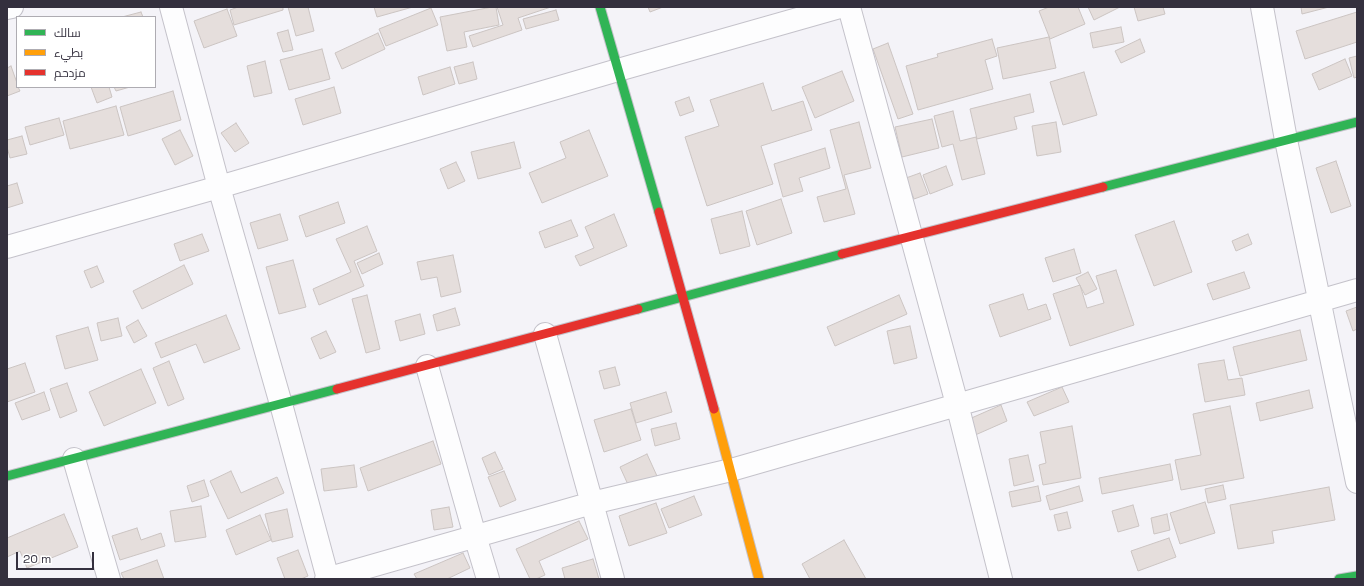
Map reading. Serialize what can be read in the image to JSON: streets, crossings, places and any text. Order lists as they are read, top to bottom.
{
  "legend": ["سالك", "بطيء", "مزدحم"],
  "scale_bar": "20 m"
}
